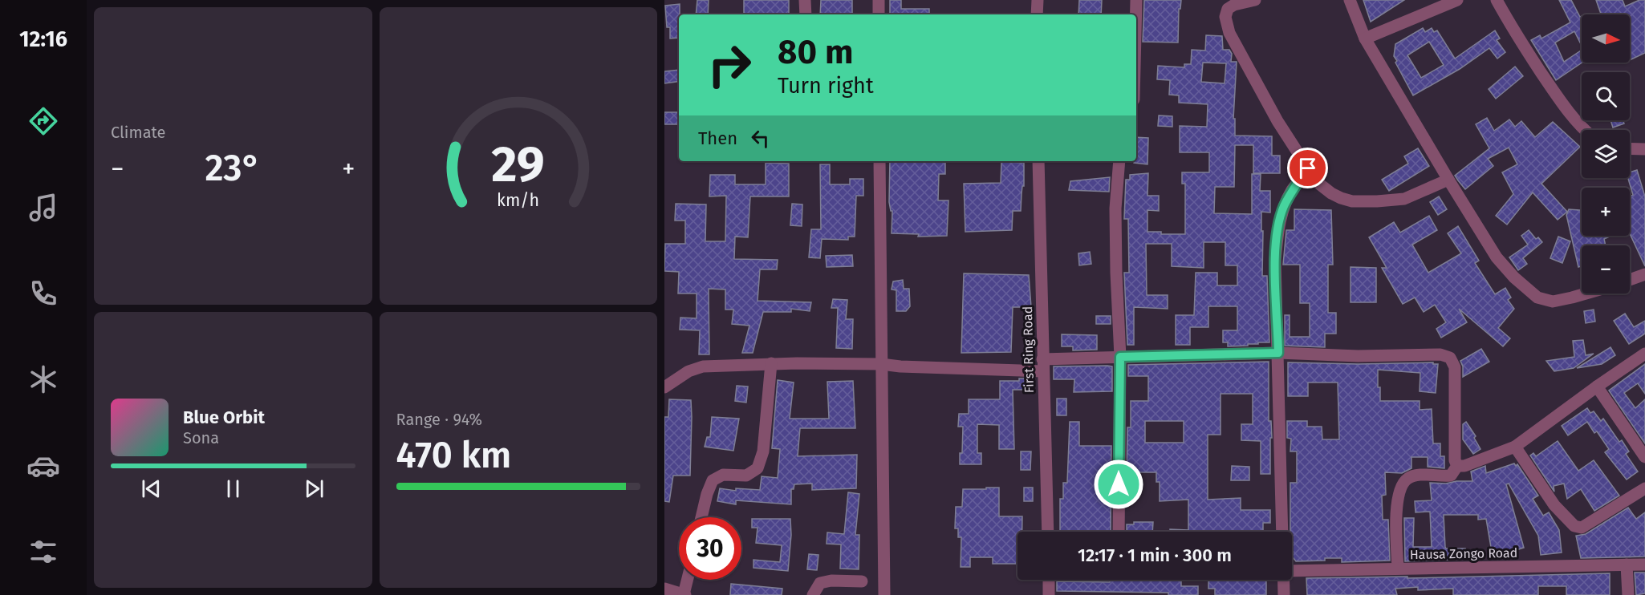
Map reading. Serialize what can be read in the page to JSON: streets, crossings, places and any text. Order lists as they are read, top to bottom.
{
  "streets": {
    "street": ["First Ring Road", "Hausa Zongo Road"]
  },
  "north": "right",
  "page": {
    "tabs": "12:16",
    "tile": [
      "Climate",
      ["Range · 94%", "470 km"]
    ],
    "map_buttons": ["+", "−"],
    "turn": ["80 m", "Turn right"],
    "then": "Then",
    "heat": ["−", "23°", "+"],
    "song": ["Blue Orbit", "Sona"],
    "limit": "30",
    "trip": "12:17 · 1 min · 300 m",
    "gauge": ["29", "km/h"]
  }
}
